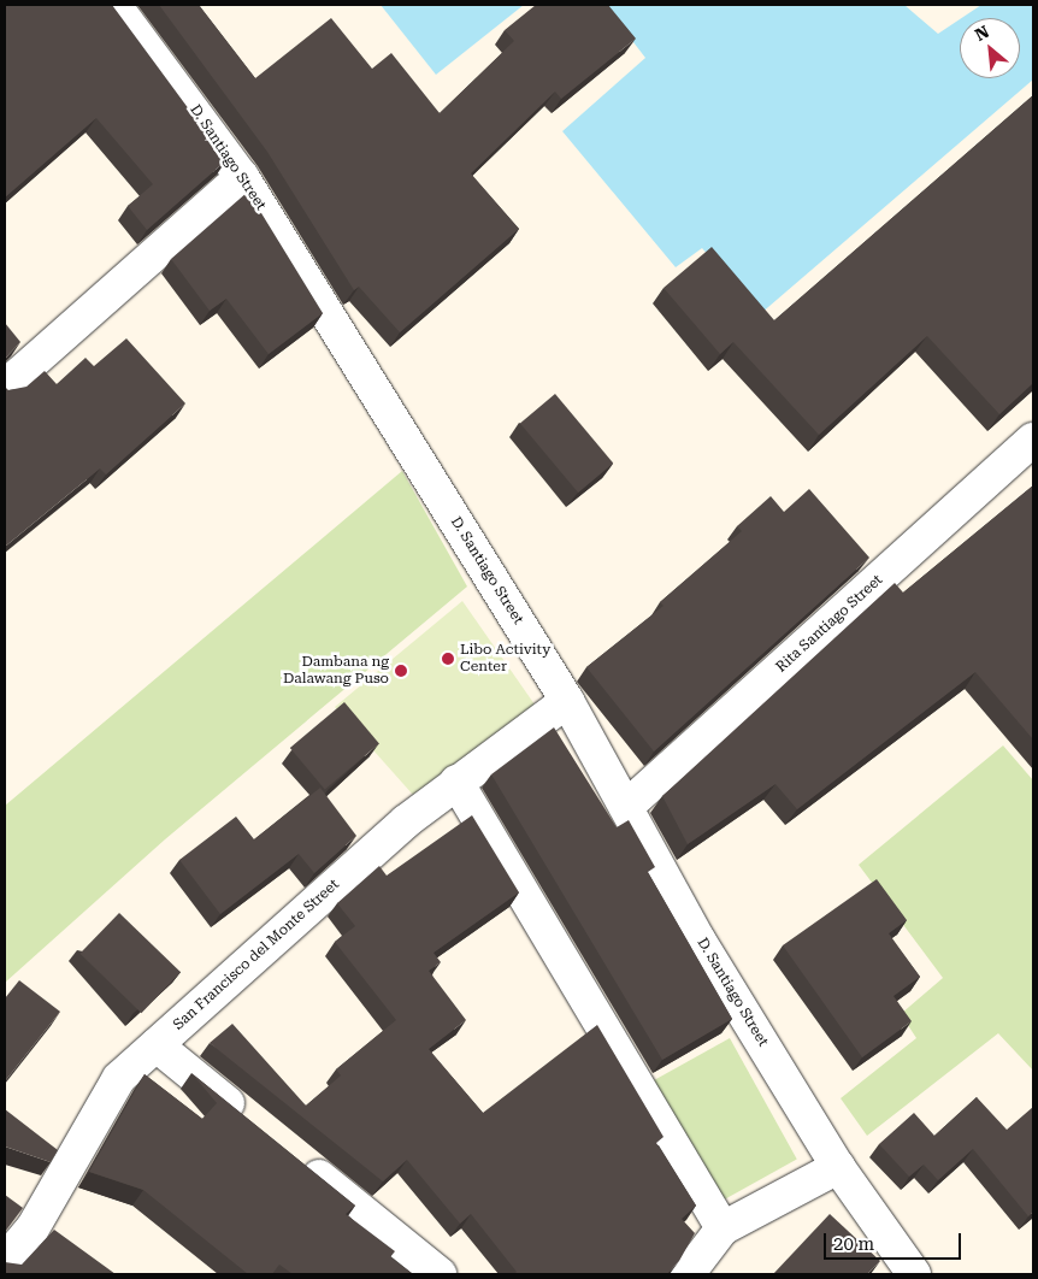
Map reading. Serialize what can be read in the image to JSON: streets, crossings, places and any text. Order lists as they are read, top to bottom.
{
  "streets": {
    "street": ["D. Santiago Street", "Rita Santiago Street", "San Francisco del Monte Street"]
  },
  "crossings": [
    ["D. Santiago Street", "Rita Santiago Street"],
    ["D. Santiago Street", "San Francisco del Monte Street"]
  ],
  "places": ["Libo Activity Center", "Dambana ng Dalawang Puso"],
  "scale_bar": "20 m",
  "north": "top left"
}
